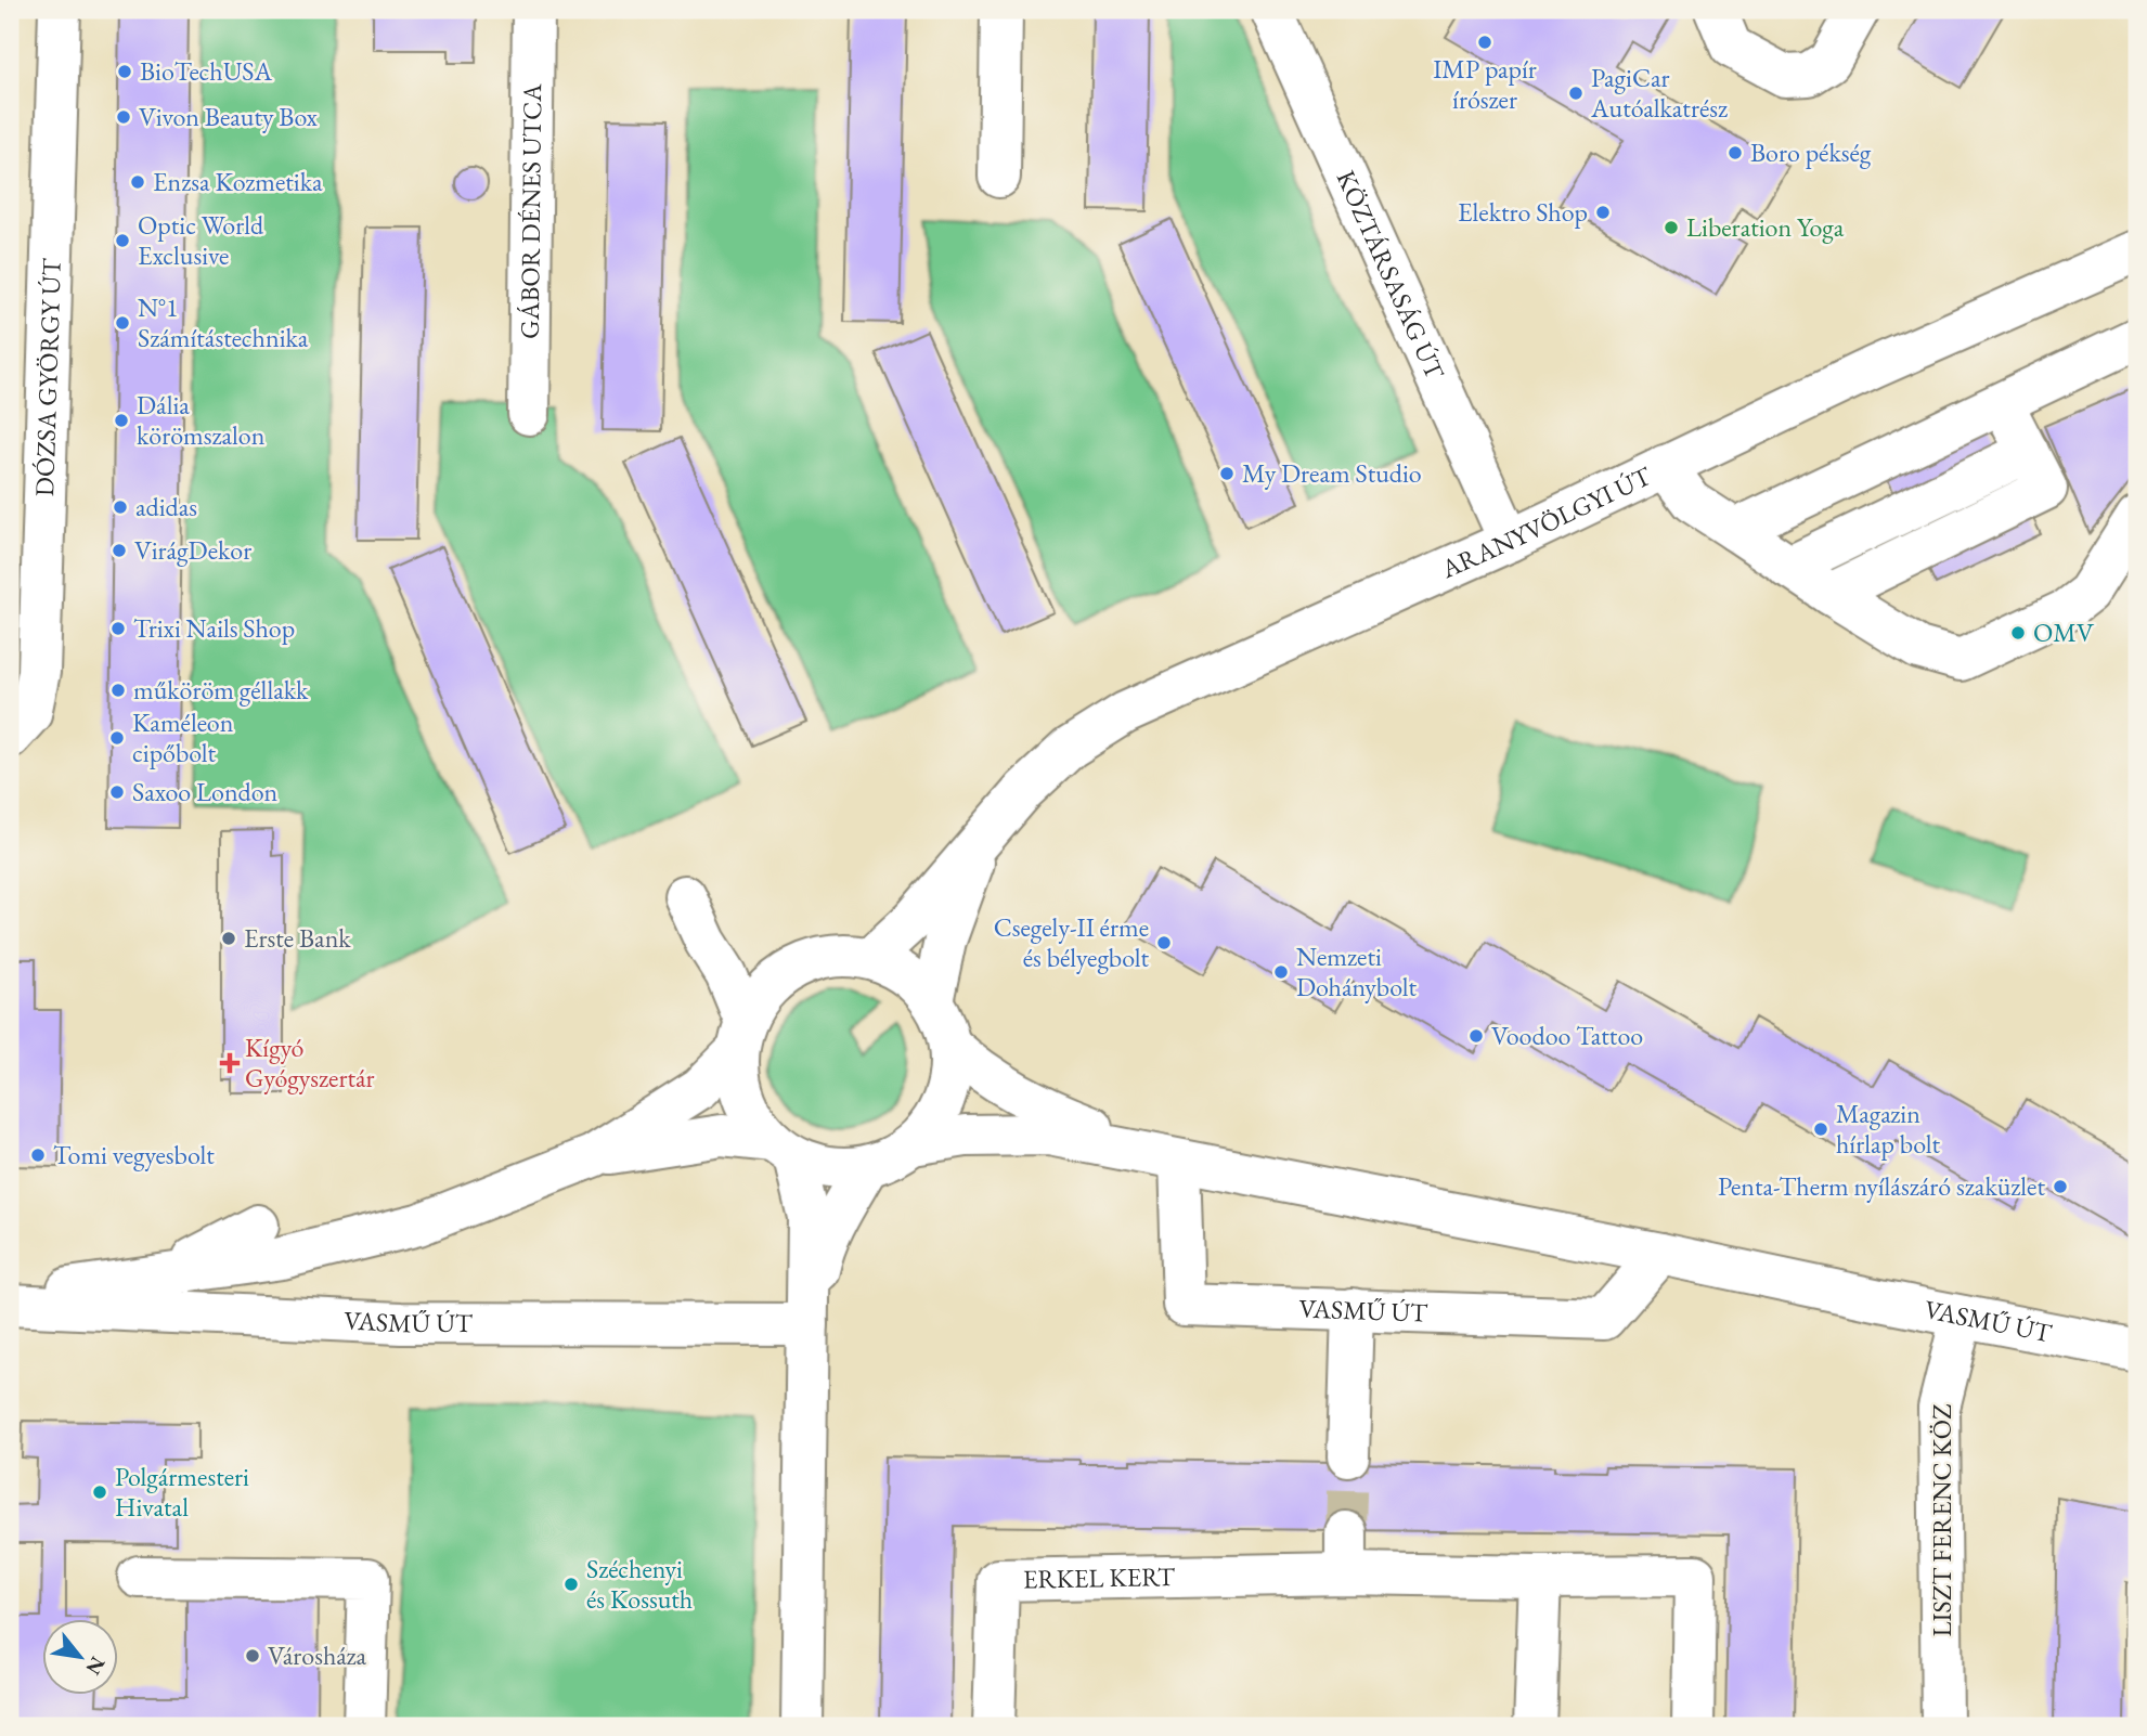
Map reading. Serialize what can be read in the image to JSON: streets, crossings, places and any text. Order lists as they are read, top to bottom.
{
  "streets": {
    "street": [
      "GÁBOR DÉNES UTCA",
      "KÖZTÁRSASÁG ÚT",
      "DÓZSA GYÖRGY ÚT",
      "ARANYVÖLGYI ÚT",
      "VASMŰ ÚT",
      "LISZT FERENC KÖZ",
      "ERKEL KERT"
    ]
  },
  "crossings": [
    ["KÖZTÁRSASÁG ÚT", "ARANYVÖLGYI ÚT"],
    ["ARANYVÖLGYI ÚT", "VASMŰ ÚT"],
    ["VASMŰ ÚT", "LISZT FERENC KÖZ"]
  ],
  "places": {
    "other": [
      "IMP papír írószer",
      "BioTechUSA",
      "PagiCar Autóalkatrész",
      "Vivon Beauty Box",
      "Boro pékség",
      "Enzsa Kozmetika",
      "Elektro Shop",
      "Liberation Yoga",
      "Optic World Exclusive",
      "N°1 Számítástechnika",
      "Dália körömszalon",
      "My Dream Studio",
      "adidas",
      "VirágDekor",
      "Trixi Nails Shop",
      "OMV",
      "műköröm géllakk",
      "Kaméleon cipőbolt",
      "Saxoo London",
      "Erste Bank",
      "Csegely-II érme és bélyegbolt",
      "Nemzeti Dohánybolt",
      "Voodoo Tattoo",
      "Magazin hírlap bolt",
      "Tomi vegyesbolt",
      "Penta-Therm nyílászáró szaküzlet",
      "Polgármesteri Hivatal",
      "Széchenyi és Kossuth",
      "Városháza"
    ],
    "health": ["Kígyó Gyógyszertár"]
  },
  "north": "bottom right"
}
